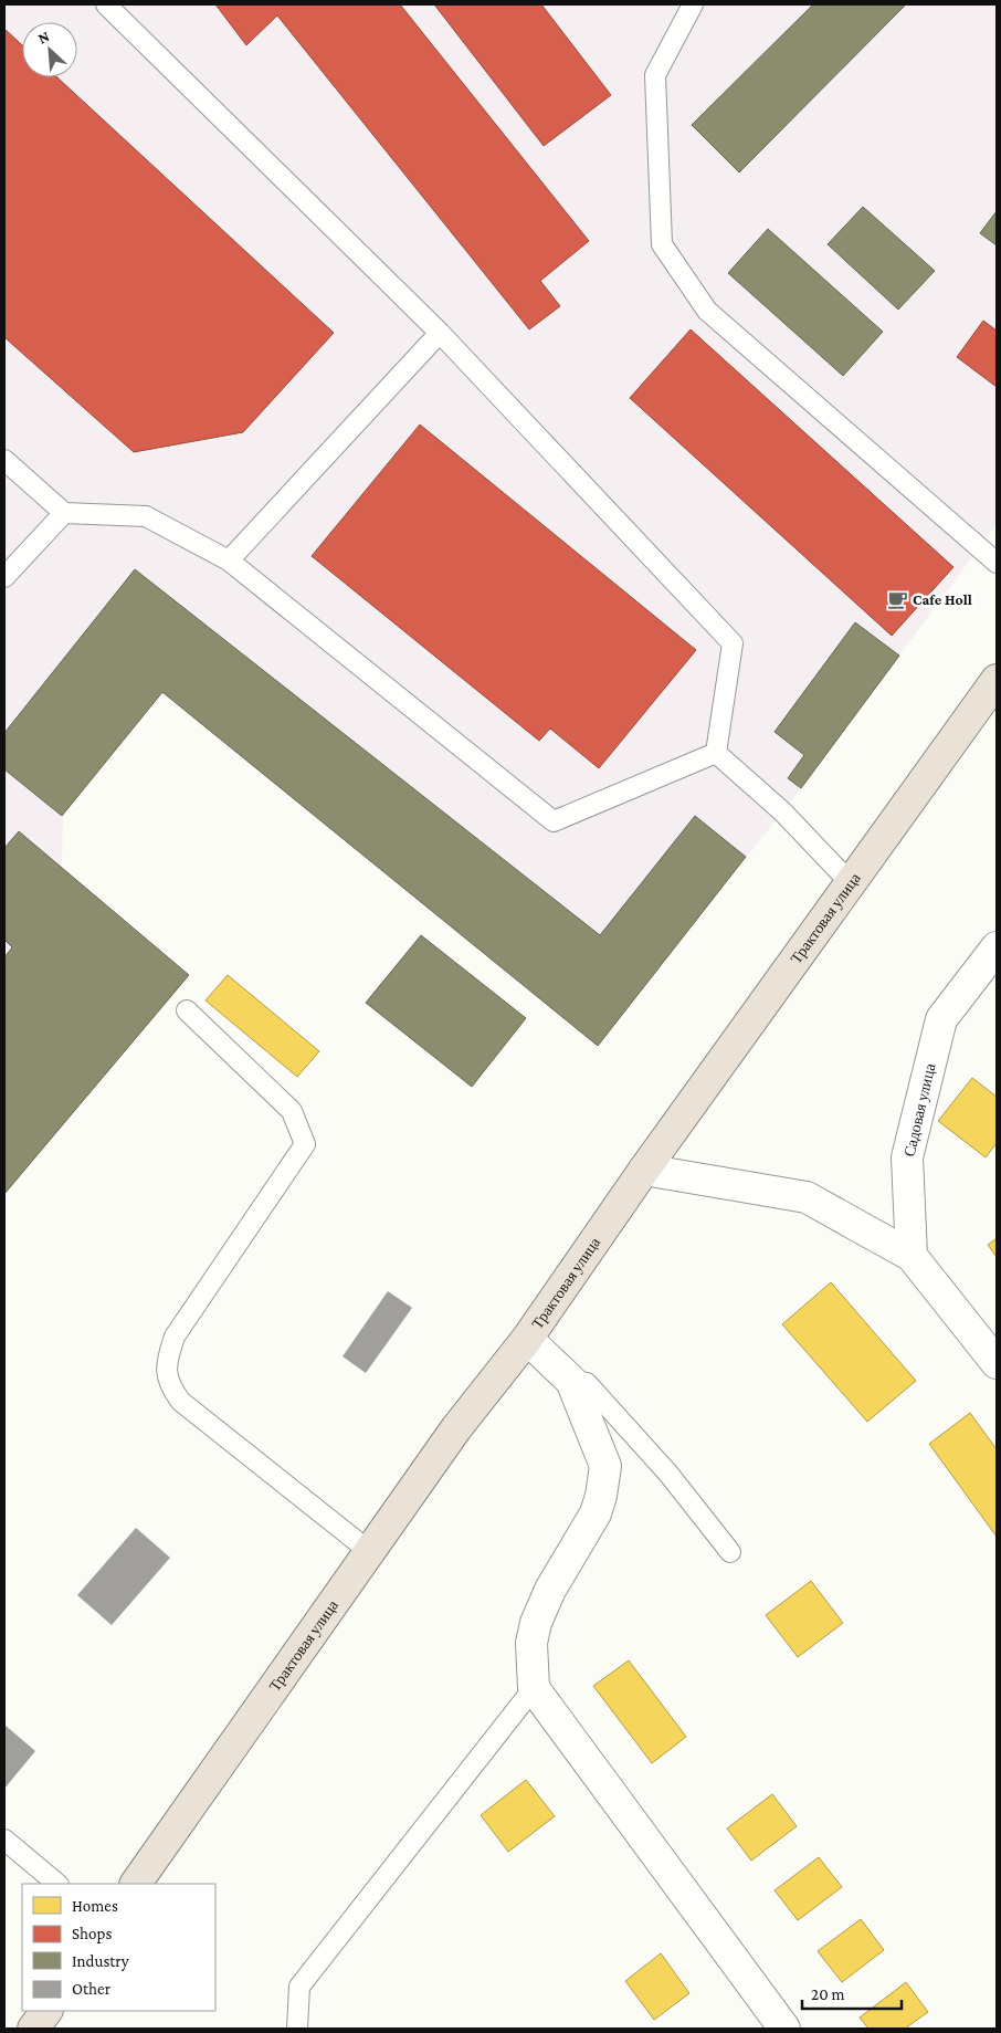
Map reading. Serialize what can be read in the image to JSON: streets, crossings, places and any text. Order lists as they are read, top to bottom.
{
  "streets": {
    "highway": ["Трактовая улица"],
    "street": ["Садовая улица"]
  },
  "places": {
    "cafe": ["Cafe Holl"]
  },
  "legend": [
    "Homes",
    "Shops",
    "Industry",
    "Other"
  ],
  "scale_bar": "20 m",
  "north": "top left"
}
